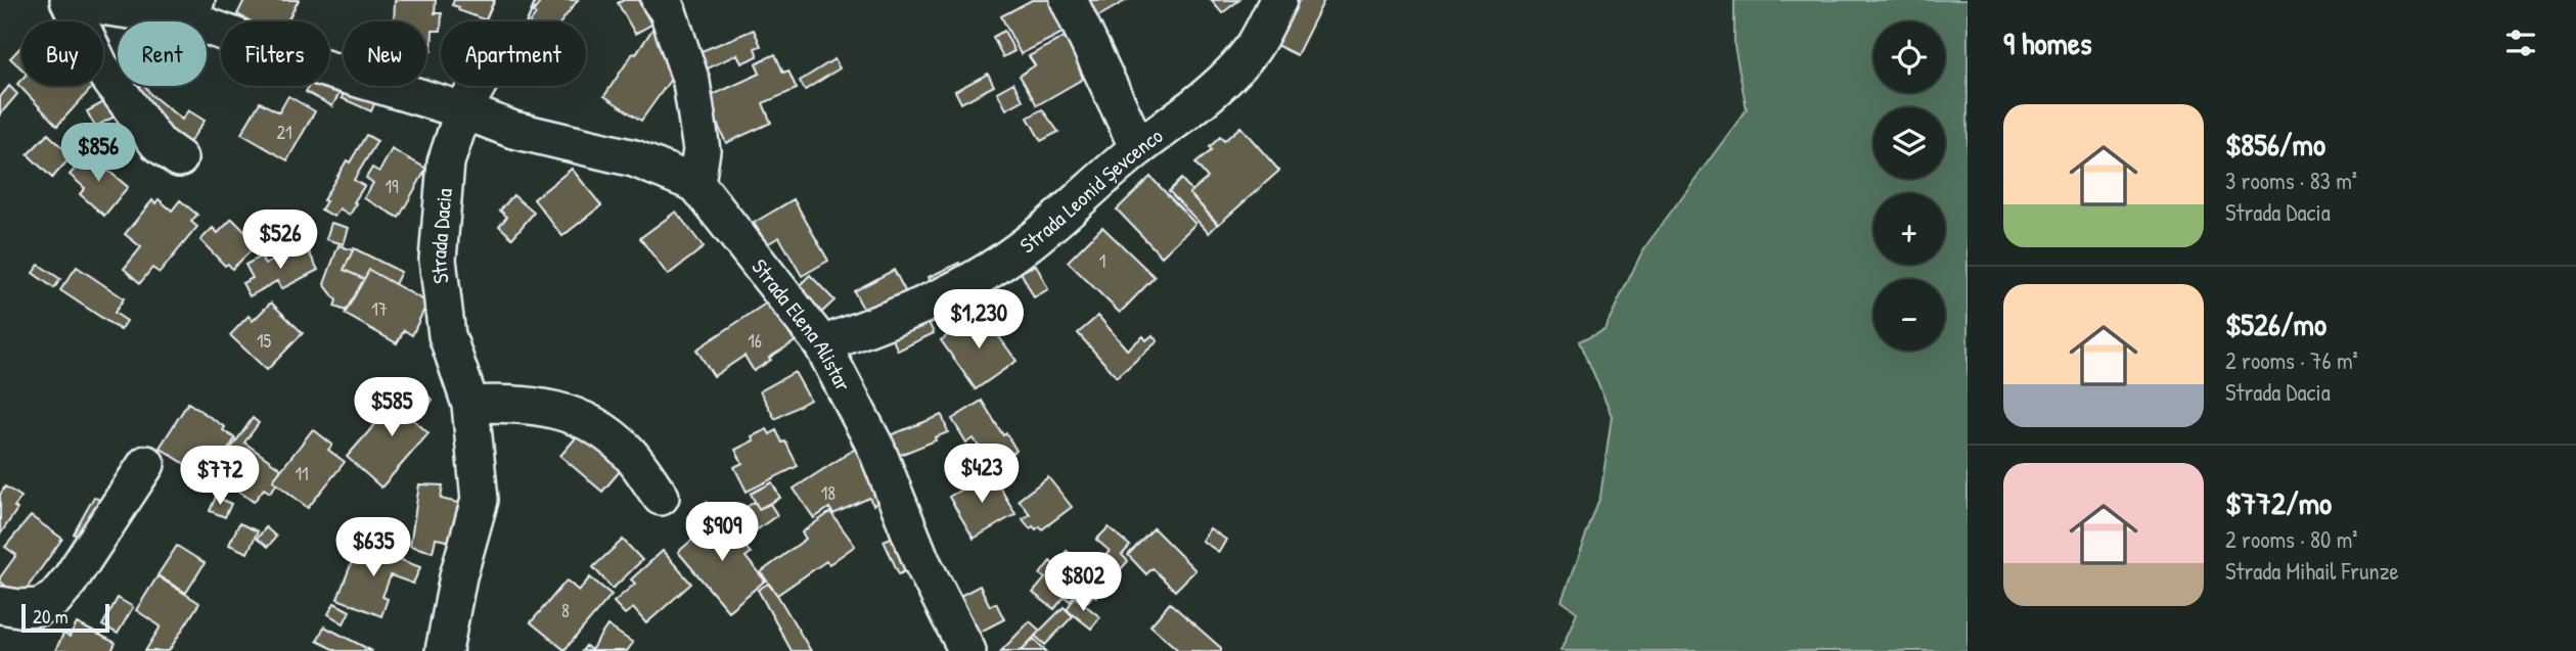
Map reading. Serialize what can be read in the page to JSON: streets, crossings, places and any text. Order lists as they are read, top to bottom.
{
  "streets": {
    "street": ["Strada Leonid Șevcenco", "Strada Dacia", "Strada Elena Alistar"]
  },
  "crossings": [
    ["Strada Leonid Șevcenco", "Strada Elena Alistar"]
  ],
  "house_numbers": [
    "21",
    "19",
    "1",
    "17",
    "15",
    "16",
    "11",
    "18",
    "8"
  ],
  "scale_bar": "20 m",
  "page": {
    "heading": "9 homes",
    "map_buttons": ["+", "−"],
    "chip": [
      "Buy",
      "Rent",
      "Filters",
      "New",
      "Apartment"
    ],
    "list": [
      {
        "name": "$856/mo",
        "note": "3 rooms · 83 m² · Strada Dacia"
      },
      {
        "name": "$526/mo",
        "note": "2 rooms · 76 m² · Strada Dacia"
      },
      {
        "name": "$772/mo",
        "note": "2 rooms · 80 m² · Strada Mihail Frunze"
      }
    ],
    "price": [
      "$856",
      "$526",
      "$1,230",
      "$585",
      "$423",
      "$772",
      "$909",
      "$635",
      "$802"
    ],
    "scale": "20 m"
  }
}
